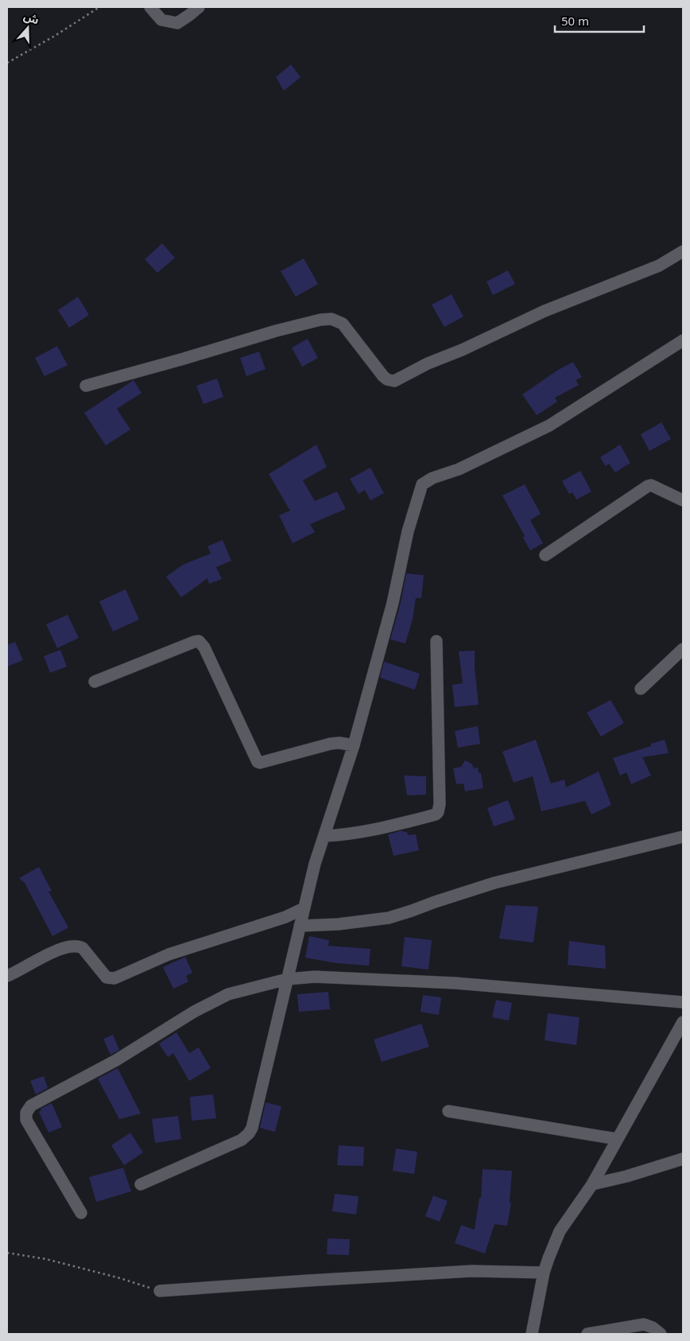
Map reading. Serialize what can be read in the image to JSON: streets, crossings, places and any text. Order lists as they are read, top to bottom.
{
  "scale_bar": "50 m",
  "north": "top"
}
